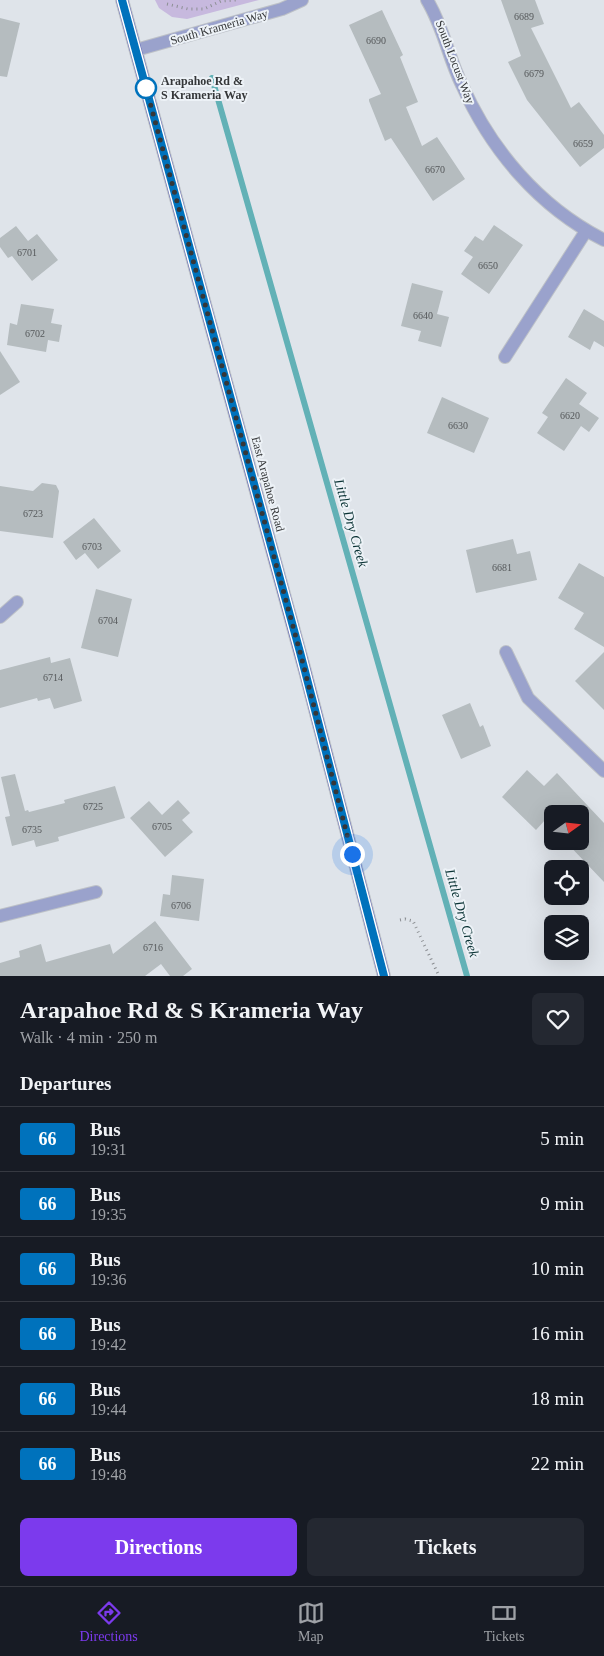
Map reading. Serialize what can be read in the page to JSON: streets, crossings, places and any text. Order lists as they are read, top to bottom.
{
  "streets": {
    "main road": ["East Arapahoe Road"],
    "street": ["South Krameria Way", "South Locust Way"]
  },
  "crossings": [
    ["South Krameria Way", "East Arapahoe Road"]
  ],
  "water": ["Little Dry Creek"],
  "places": ["Arapahoe Rd & S Krameria Way"],
  "lines": ["bus line 66"],
  "house_numbers": [
    "6689",
    "6690",
    "6679",
    "6659",
    "6670",
    "6701",
    "6650",
    "6640",
    "6702",
    "6620",
    "6630",
    "6723",
    "6703",
    "6681",
    "6704",
    "6714",
    "6725",
    "6705",
    "6735",
    "6706",
    "6716"
  ],
  "north": "right",
  "page": {
    "heading": [
      ["Arapahoe Rd & S Krameria Way", "Walk · 4 min · 250 m"],
      "Departures"
    ],
    "list": [
      {
        "mark": "66",
        "name": "Bus",
        "note": "19:31",
        "value": "5 min"
      },
      {
        "mark": "66",
        "name": "Bus",
        "note": "19:35",
        "value": "9 min"
      },
      {
        "mark": "66",
        "name": "Bus",
        "note": "19:36",
        "value": "10 min"
      },
      {
        "mark": "66",
        "name": "Bus",
        "note": "19:42",
        "value": "16 min"
      },
      {
        "mark": "66",
        "name": "Bus",
        "note": "19:44",
        "value": "18 min"
      },
      {
        "mark": "66",
        "name": "Bus",
        "note": "19:48",
        "value": "22 min"
      }
    ],
    "buttons": ["Directions", "Tickets"],
    "tabs": ["Directions", "Map", "Tickets"]
  }
}
